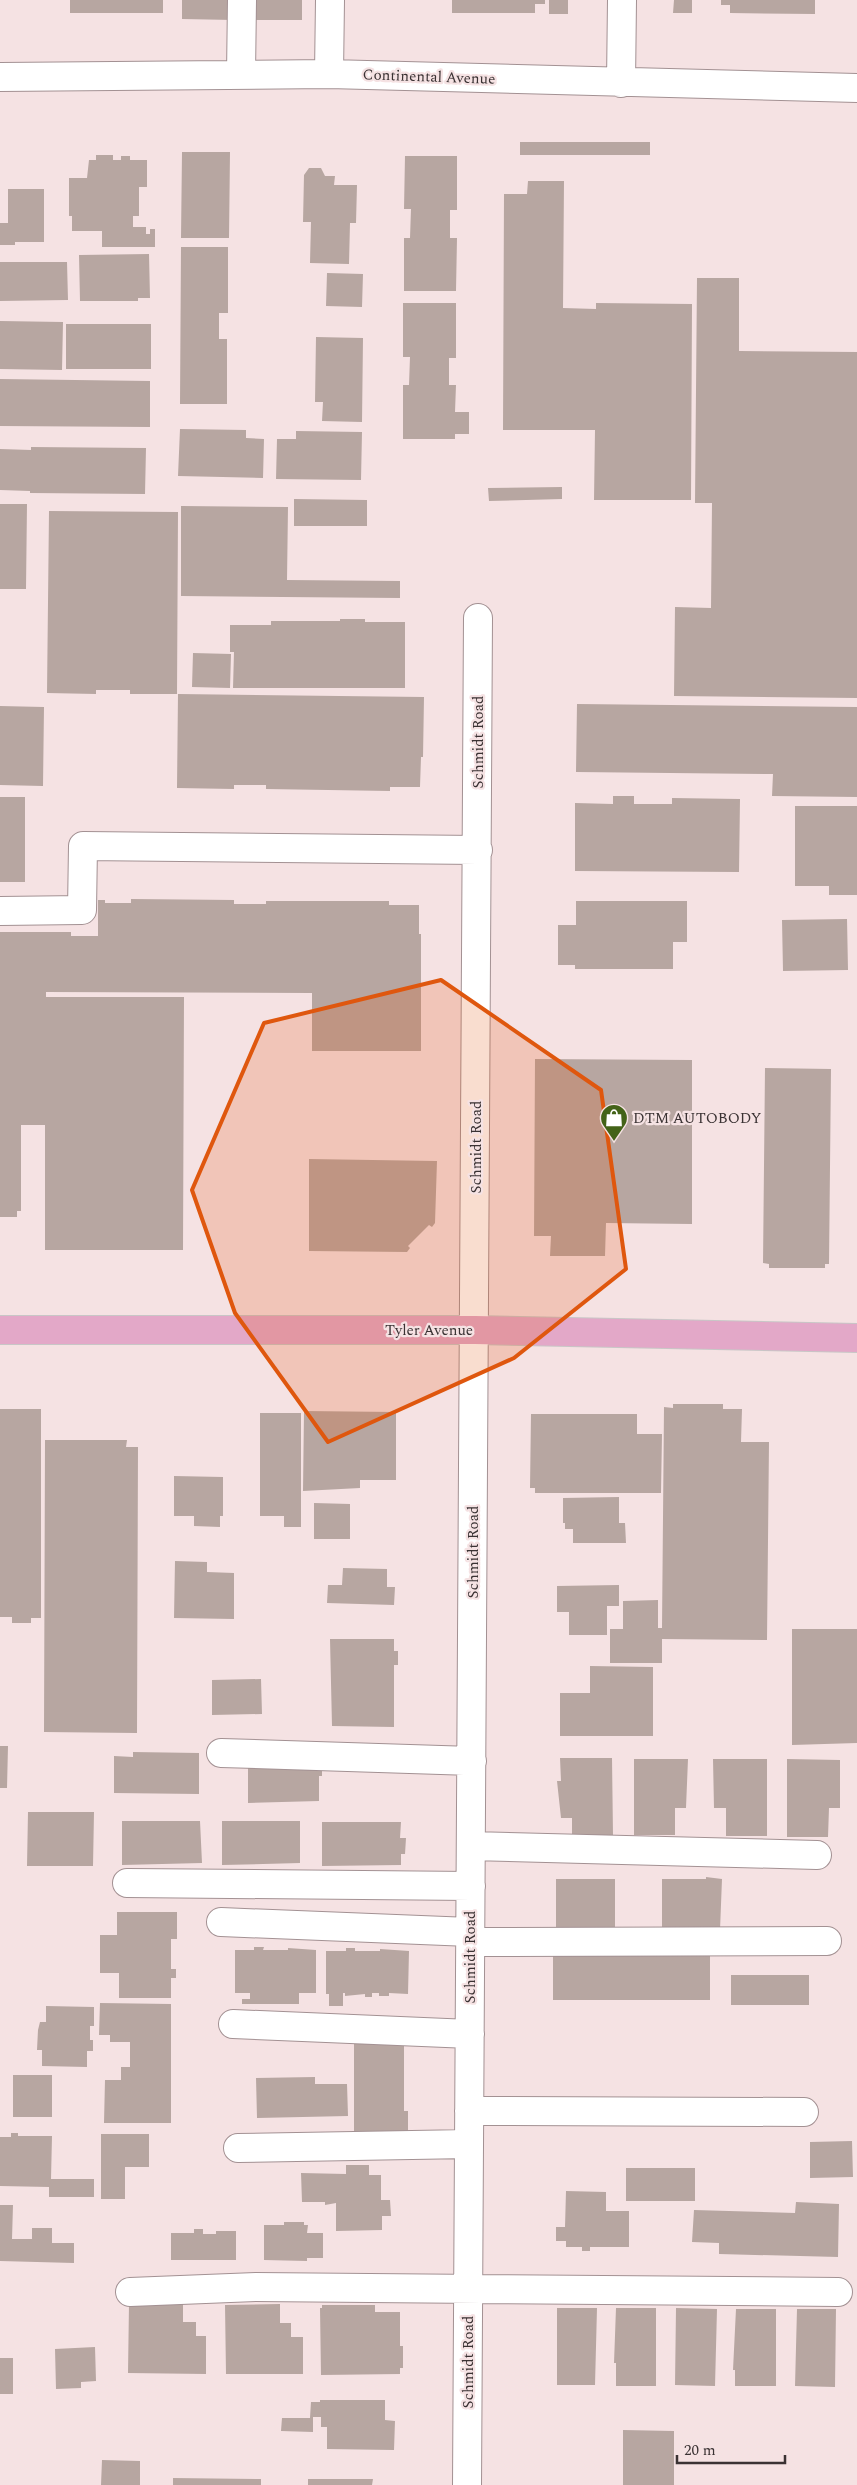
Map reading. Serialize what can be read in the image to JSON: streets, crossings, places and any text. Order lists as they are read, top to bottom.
{
  "streets": {
    "main road": ["Tyler Avenue"],
    "street": ["Continental Avenue", "Schmidt Road"]
  },
  "crossings": [
    ["Schmidt Road", "Tyler Avenue"]
  ],
  "places": {
    "shop": ["DTM AUTOBODY"]
  },
  "scale_bar": "20 m"
}
